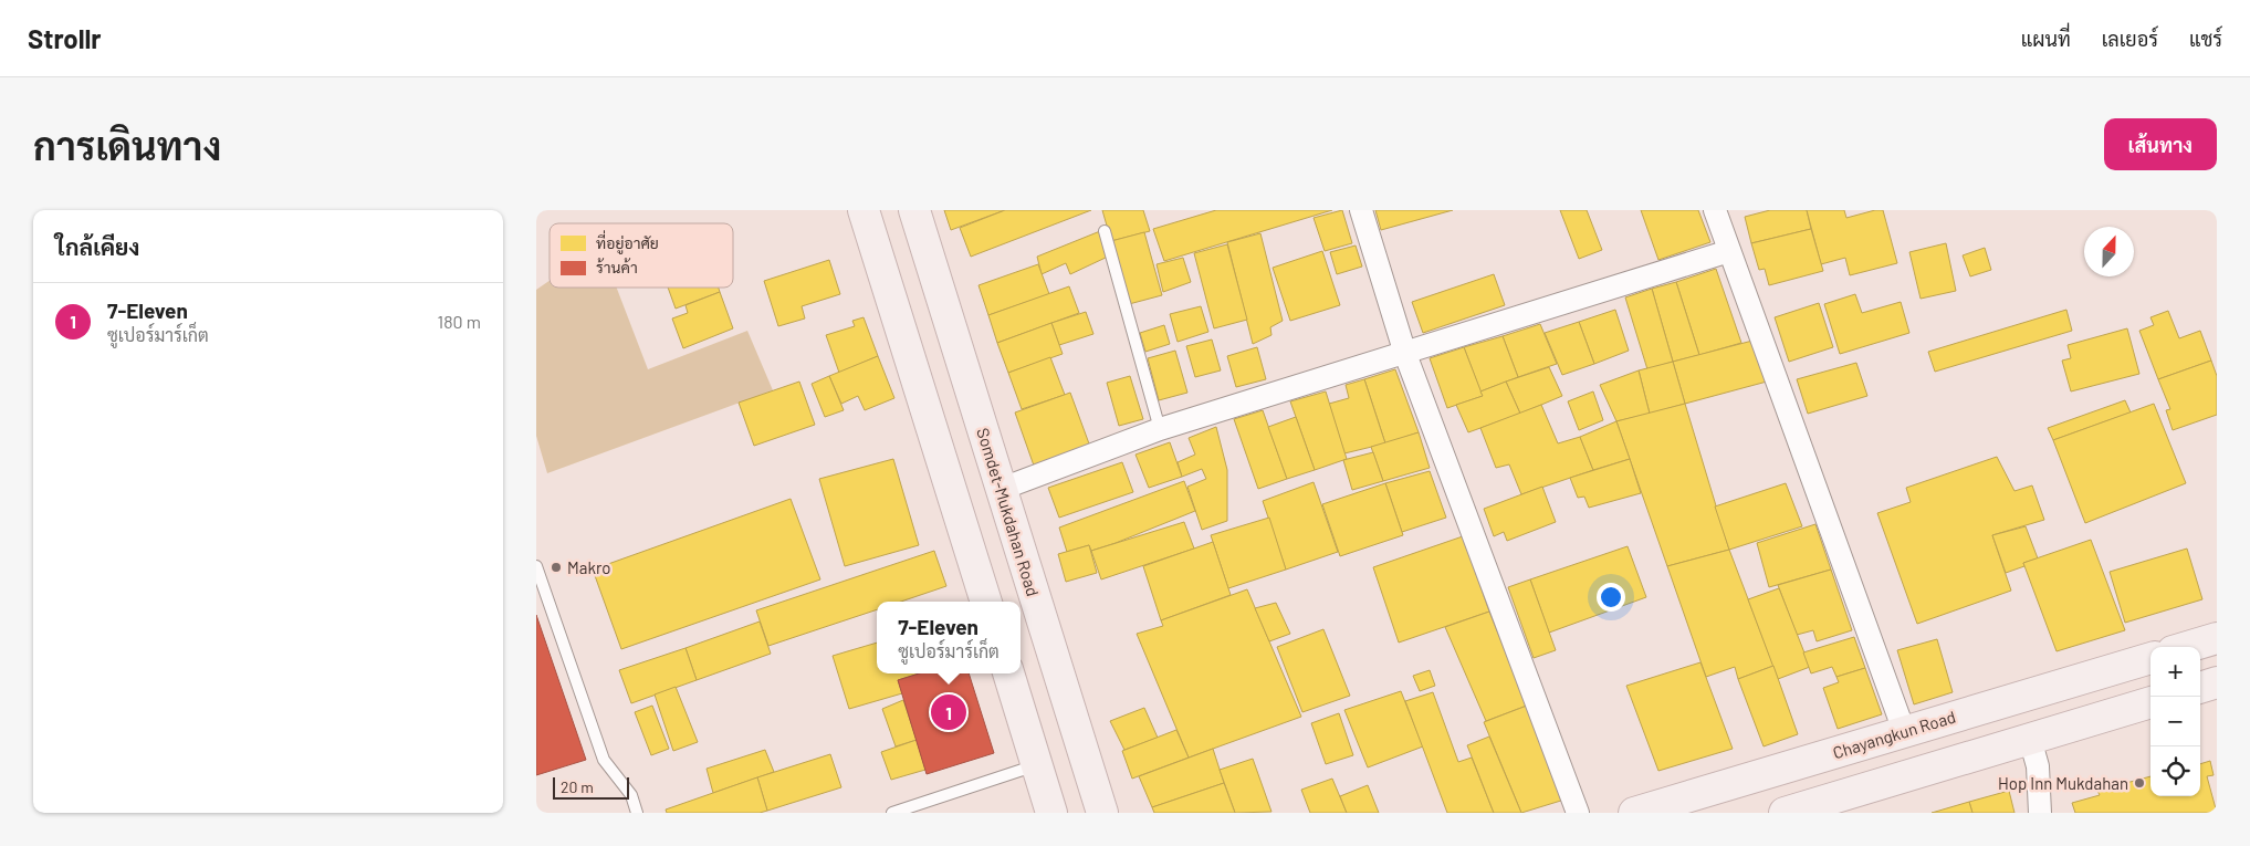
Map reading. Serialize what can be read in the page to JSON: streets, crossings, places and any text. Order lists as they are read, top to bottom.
{
  "streets": {
    "main road": ["Somdet-Mukdahan Road", "Chayangkun Road"]
  },
  "places": ["Makro", "Hop Inn Mukdahan"],
  "legend": ["ที่อยู่อาศัย", "ร้านค้า"],
  "scale_bar": "20 m",
  "north": "top",
  "page": {
    "header": "Strollr",
    "nav": ["แผนที่", "เลเยอร์", "แชร์"],
    "buttons": "เส้นทาง",
    "title": "การเดินทาง",
    "heading": "ใกล้เคียง",
    "list": [
      {
        "mark": "1",
        "name": "7-Eleven",
        "note": "ซูเปอร์มาร์เก็ต",
        "value": "180 m"
      }
    ],
    "popup": ["7-Eleven", "ซูเปอร์มาร์เก็ต"],
    "map_buttons": ["+", "−"],
    "pins": "1",
    "scale": "20 m"
  }
}
